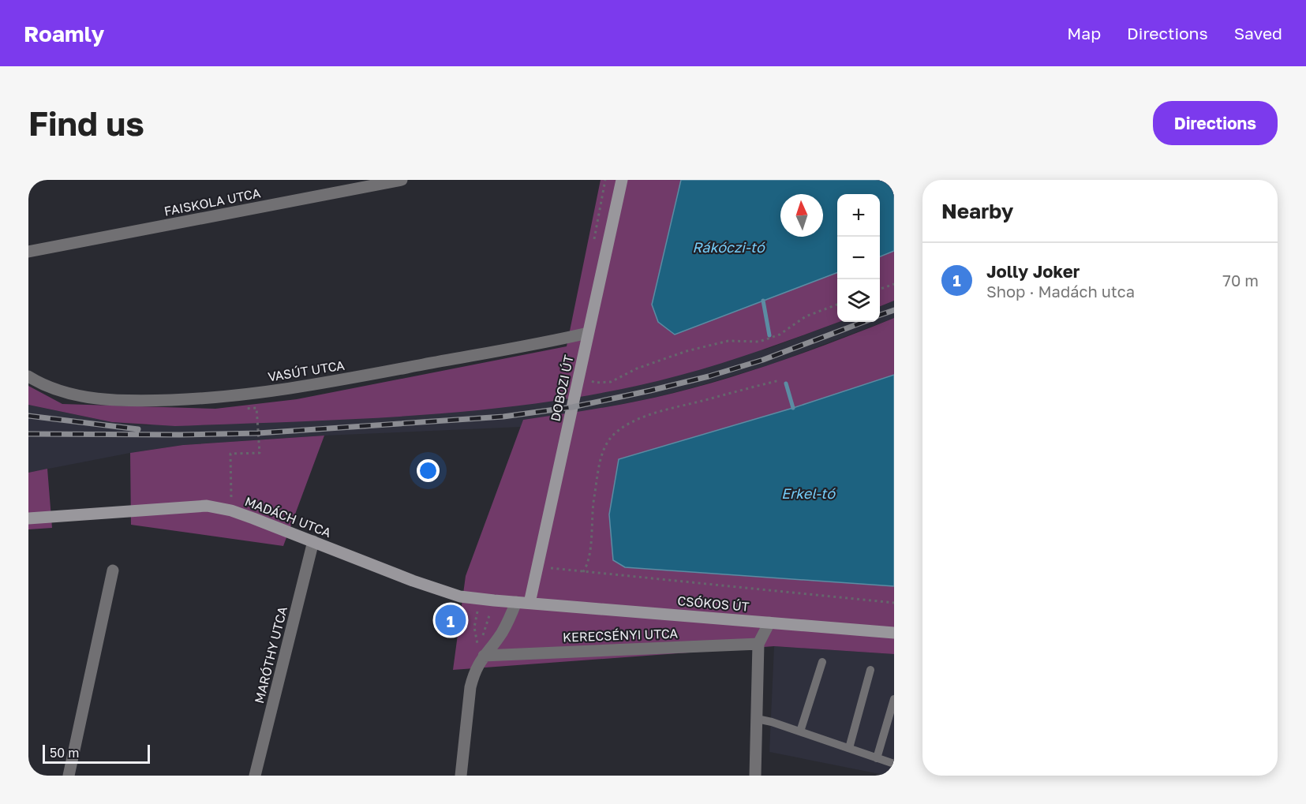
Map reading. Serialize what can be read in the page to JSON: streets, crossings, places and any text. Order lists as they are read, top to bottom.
{
  "streets": {
    "main road": ["DOBOZI ÚT", "MADÁCH UTCA", "CSÓKOS ÚT"],
    "street": [
      "FAISKOLA UTCA",
      "VASÚT UTCA",
      "KERECSÉNYI UTCA",
      "MARÓTHY UTCA"
    ]
  },
  "crossings": [
    ["VASÚT UTCA", "DOBOZI ÚT"],
    ["DOBOZI ÚT", "MADÁCH UTCA"],
    ["DOBOZI ÚT", "CSÓKOS ÚT"],
    ["MADÁCH UTCA", "CSÓKOS ÚT"],
    ["MADÁCH UTCA", "MARÓTHY UTCA"]
  ],
  "water": ["Rákóczi-tó", "Erkel-tó"],
  "scale_bar": "50 m",
  "north": "top",
  "page": {
    "header": "Roamly",
    "nav": ["Map", "Directions", "Saved"],
    "buttons": "Directions",
    "title": "Find us",
    "heading": "Nearby",
    "map_buttons": ["+", "−"],
    "list": [
      {
        "mark": "1",
        "name": "Jolly Joker",
        "note": "Shop · Madách utca",
        "value": "70 m"
      }
    ],
    "pins": "1",
    "scale": "50 m"
  }
}
